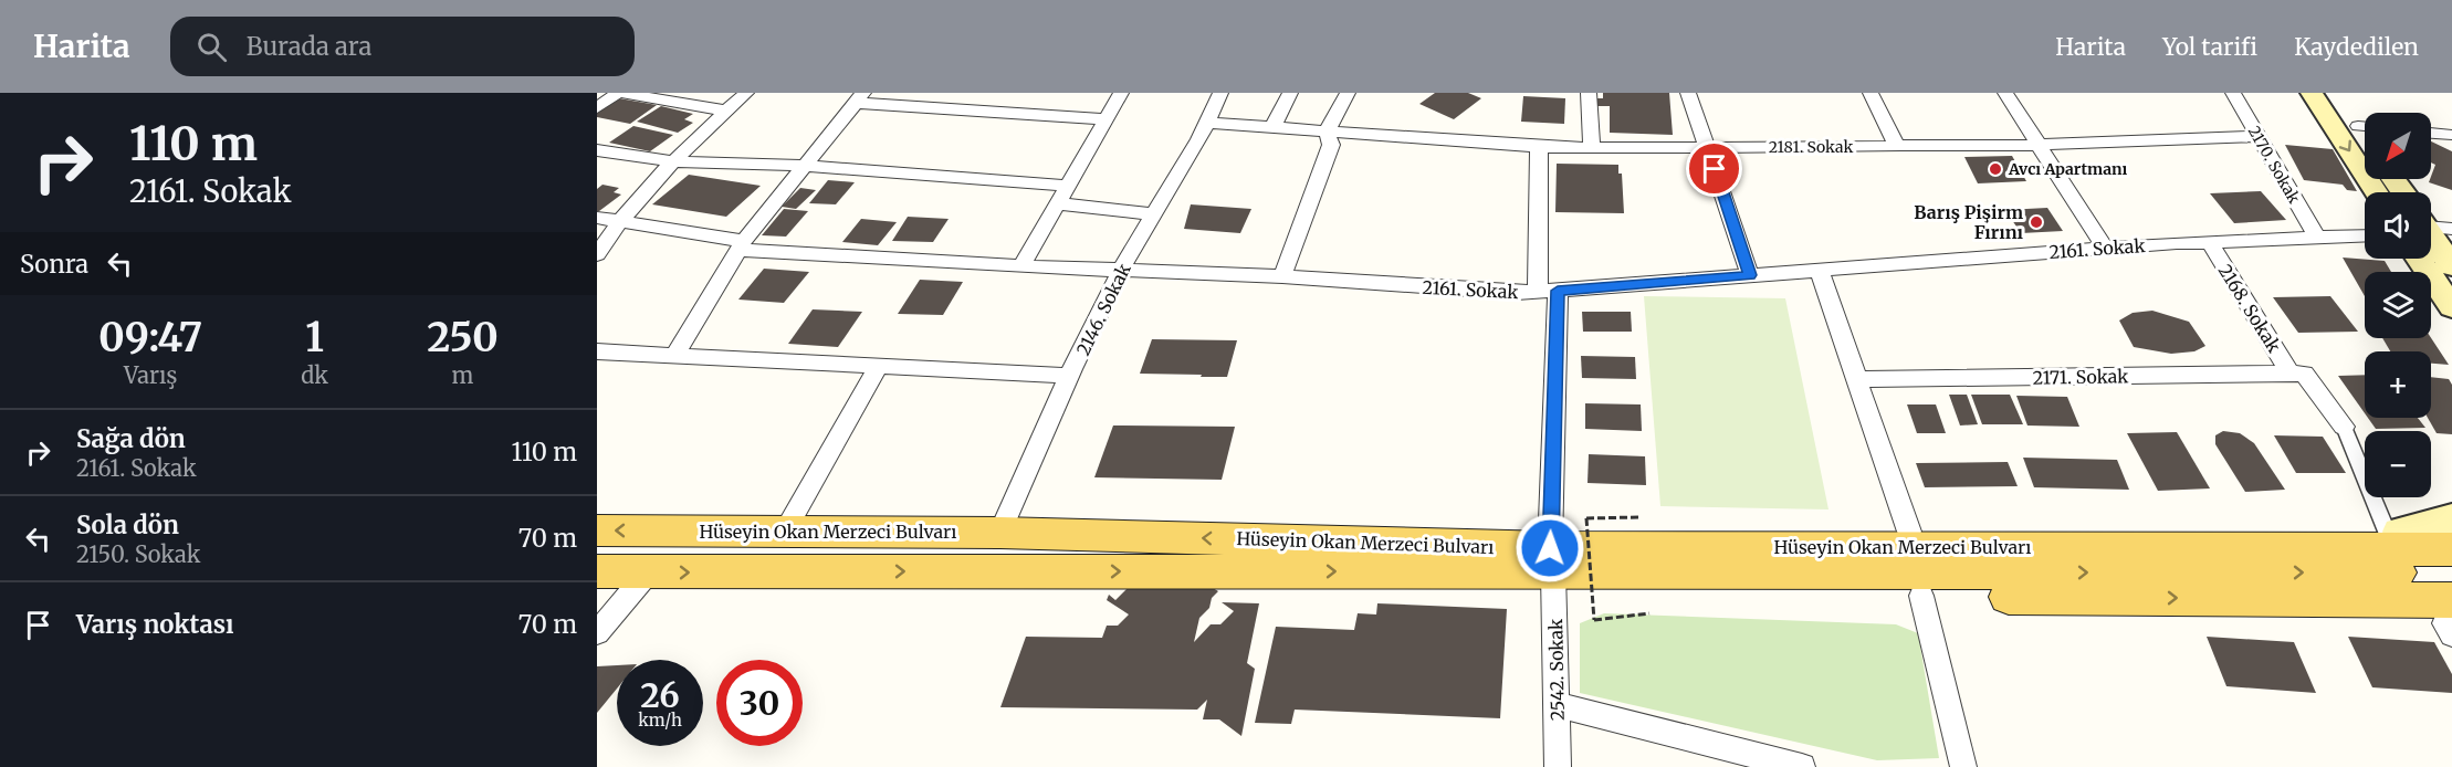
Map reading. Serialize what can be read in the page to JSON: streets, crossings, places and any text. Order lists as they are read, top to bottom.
{
  "streets": {
    "main road": ["Hüseyin Okan Merzeci Bulvarı"],
    "street": [
      "2181. Sokak",
      "2170. Sokak",
      "2161. Sokak",
      "2168. Sokak",
      "2146. Sokak",
      "2171. Sokak",
      "2542. Sokak"
    ]
  },
  "crossings": [
    ["2181. Sokak", "2170. Sokak"],
    ["2181. Sokak", "2146. Sokak"],
    ["2181. Sokak", "2542. Sokak"],
    ["2170. Sokak", "2161. Sokak"],
    ["2161. Sokak", "2168. Sokak"],
    ["2161. Sokak", "2146. Sokak"],
    ["2161. Sokak", "2542. Sokak"],
    ["2168. Sokak", "2171. Sokak"],
    ["2146. Sokak", "Hüseyin Okan Merzeci Bulvarı"],
    ["Hüseyin Okan Merzeci Bulvarı", "2542. Sokak"]
  ],
  "places": ["Avcı Apartmanı", "Barış Pişirm Fırını"],
  "north": "bottom left",
  "page": {
    "header": "Harita",
    "search": "Burada ara",
    "nav": ["Harita", "Yol tarifi", "Kaydedilen"],
    "turn": ["110 m", "2161. Sokak"],
    "map_buttons": ["+", "−"],
    "then": "Sonra",
    "eta": [
      "09:47",
      "Varış",
      "1",
      "dk",
      "250",
      "m"
    ],
    "list": [
      {
        "name": "Sağa dön",
        "note": "2161. Sokak",
        "value": "110 m"
      },
      {
        "name": "Sola dön",
        "note": "2150. Sokak",
        "value": "70 m"
      },
      {
        "name": "Varış noktası",
        "value": "70 m"
      }
    ],
    "speed": "26 km/h",
    "limit": "30"
  }
}
